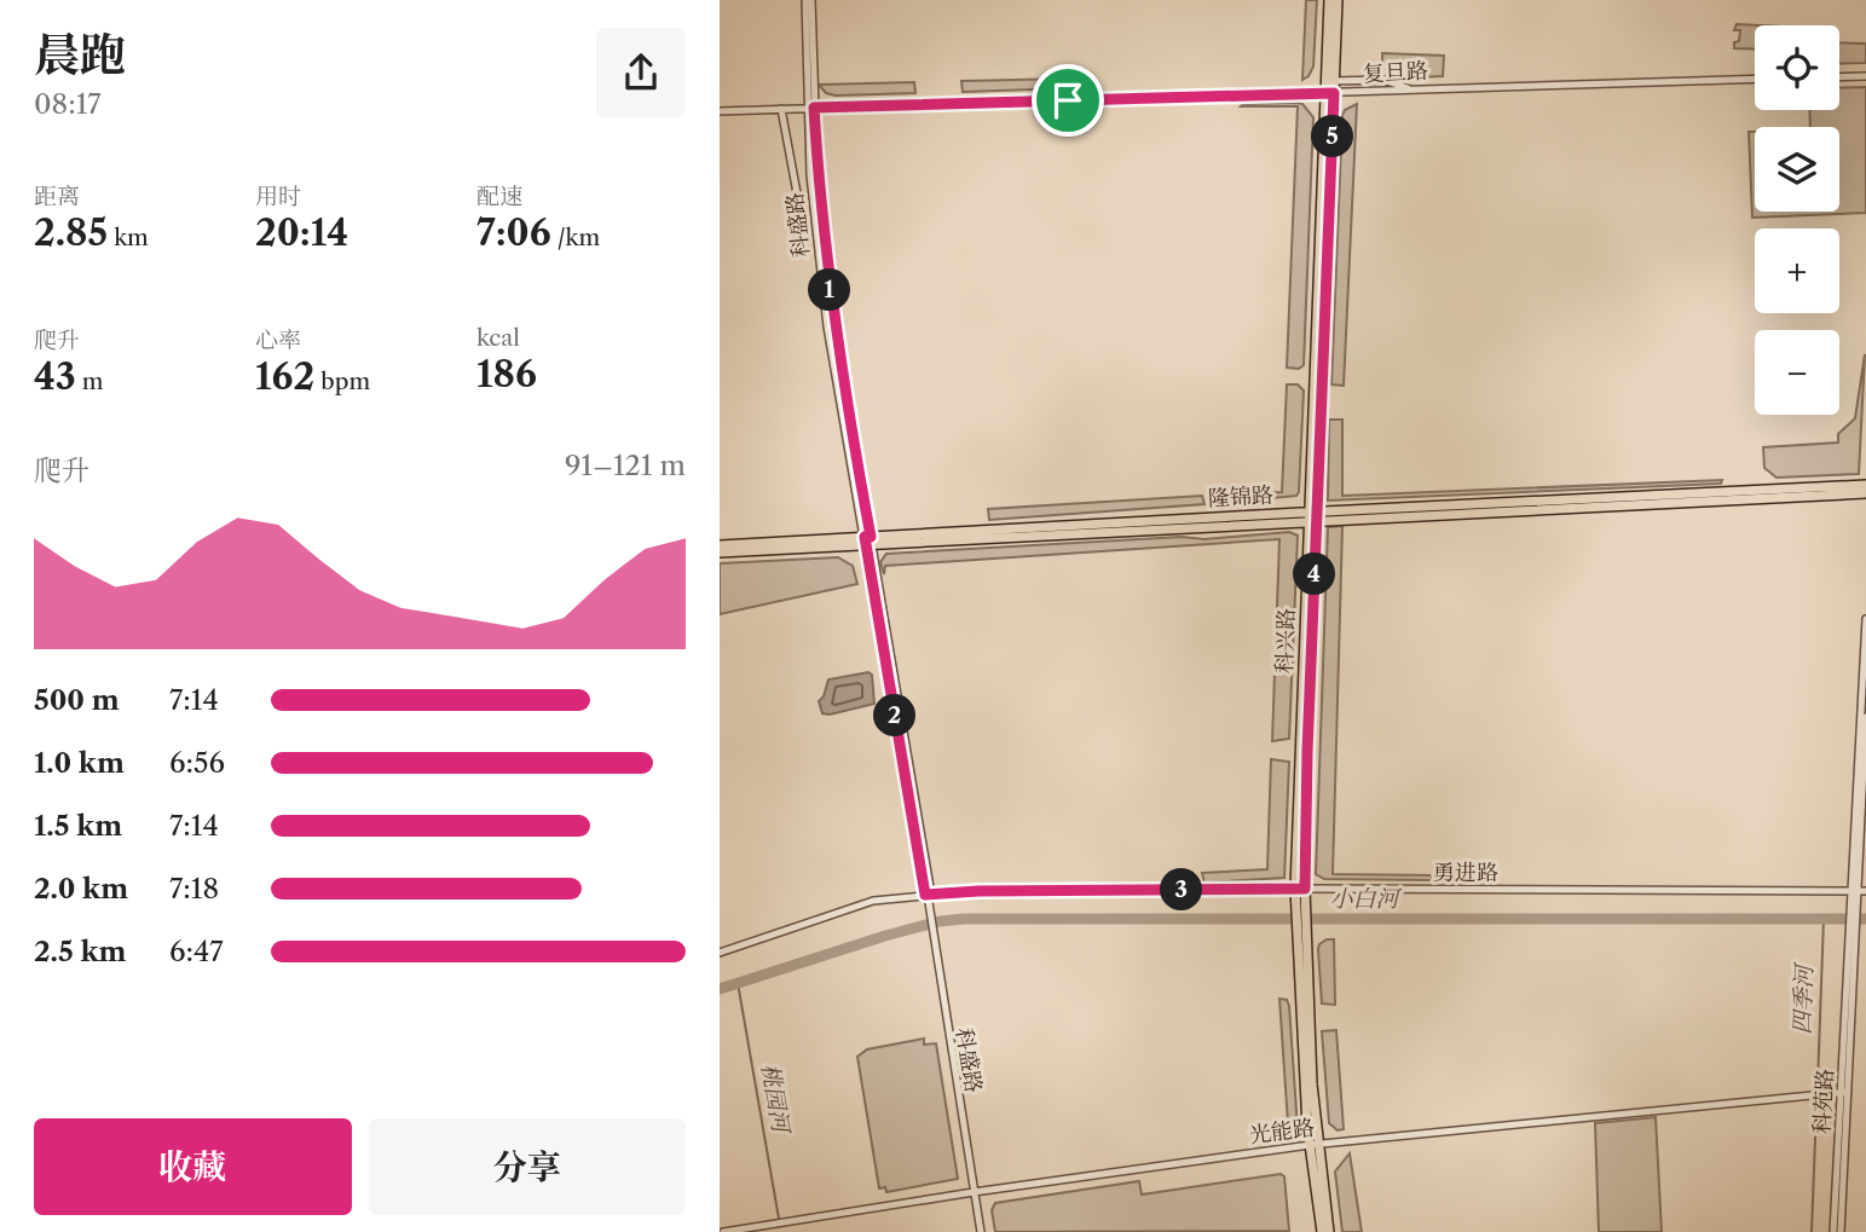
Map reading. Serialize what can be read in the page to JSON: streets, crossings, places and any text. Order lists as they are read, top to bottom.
{
  "streets": {
    "main road": ["隆锦路", "科兴路"],
    "street": [
      "复旦路",
      "科盛路",
      "勇进路",
      "科苑路",
      "光能路"
    ]
  },
  "crossings": [
    ["复旦路", "科盛路"],
    ["复旦路", "科兴路"],
    ["科盛路", "隆锦路"],
    ["科盛路", "勇进路"],
    ["科盛路", "光能路"],
    ["隆锦路", "科兴路"],
    ["科兴路", "勇进路"],
    ["科兴路", "光能路"],
    ["勇进路", "科苑路"],
    ["科苑路", "光能路"]
  ],
  "water": ["小白河", "四季河", "桃园河"],
  "page": {
    "heading": ["晨跑", "08:17"],
    "map_buttons": ["+", "−"],
    "pins": [
      "5",
      "1",
      "4",
      "2",
      "3"
    ],
    "stats": [
      ["距离", "2.85 km"],
      ["用时", "20:14"],
      ["配速", "7:06 /km"],
      ["爬升", "43 m"],
      ["心率", "162 bpm"],
      ["kcal", "186"]
    ],
    "chart": ["爬升", "91–121 m"],
    "list": [
      {
        "name": "500 m",
        "note": "7:14"
      },
      {
        "name": "1.0 km",
        "note": "6:56"
      },
      {
        "name": "1.5 km",
        "note": "7:14"
      },
      {
        "name": "2.0 km",
        "note": "7:18"
      },
      {
        "name": "2.5 km",
        "note": "6:47"
      }
    ],
    "buttons": ["收藏", "分享"]
  }
}
